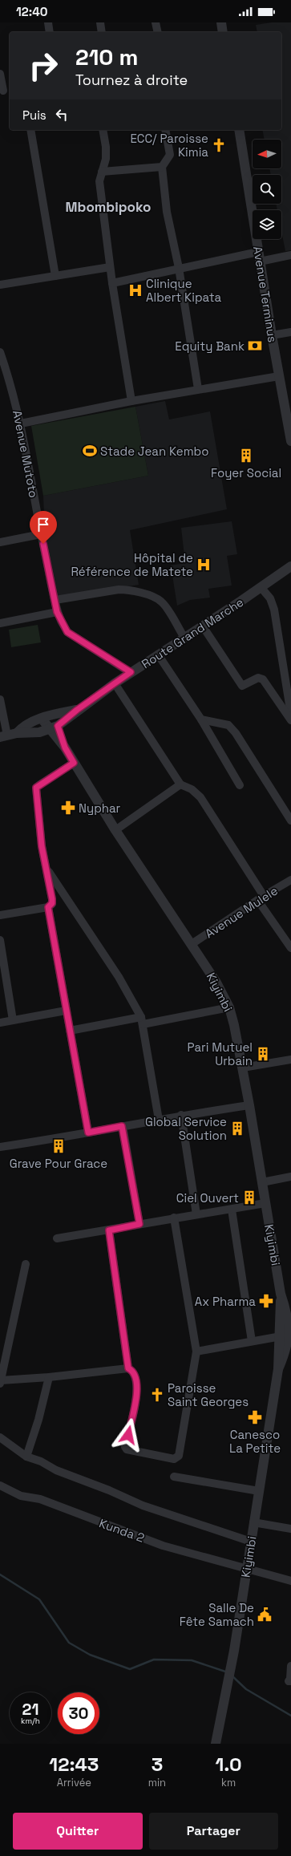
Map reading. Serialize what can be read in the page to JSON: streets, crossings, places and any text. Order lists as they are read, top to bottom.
{
  "streets": {
    "street": [
      "Avenue Terminus",
      "Avenue Mutoto",
      "Route Grand Marche",
      "Avenue Mulele",
      "Kiyimbi",
      "Kunda 2"
    ]
  },
  "crossings": [
    ["Avenue Mutoto", "Route Grand Marche"],
    ["Route Grand Marche", "Kiyimbi"],
    ["Avenue Mulele", "Kiyimbi"],
    ["Kiyimbi", "Kunda 2"]
  ],
  "districts": ["Mbombipoko"],
  "places": {
    "church": ["ECC/ Paroisse Kimia", "Paroisse Saint Georges"],
    "hospital": ["Clinique Albert Kipata", "Hôpital de Référence de Matete"],
    "bank": ["Equity Bank"],
    "sports": ["Stade Jean Kembo"],
    "building": [
      "Foyer Social",
      "Pari Mutuel Urbain",
      "Global Service Solution",
      "Grave Pour Grace",
      "Ciel Ouvert"
    ],
    "pharmacy": ["Nyphar", "Ax Pharma", "Canesco La Petite"],
    "public building": ["Salle De Fête Samach"]
  },
  "north": "left",
  "page": {
    "status": "12:40",
    "turn": ["210 m", "Tournez à droite"],
    "then": "Puis",
    "speed": "21 km/h",
    "limit": "30",
    "eta": [
      "12:43",
      "Arrivée",
      "3",
      "min",
      "1.0",
      "km"
    ],
    "buttons": ["Quitter", "Partager"]
  }
}
